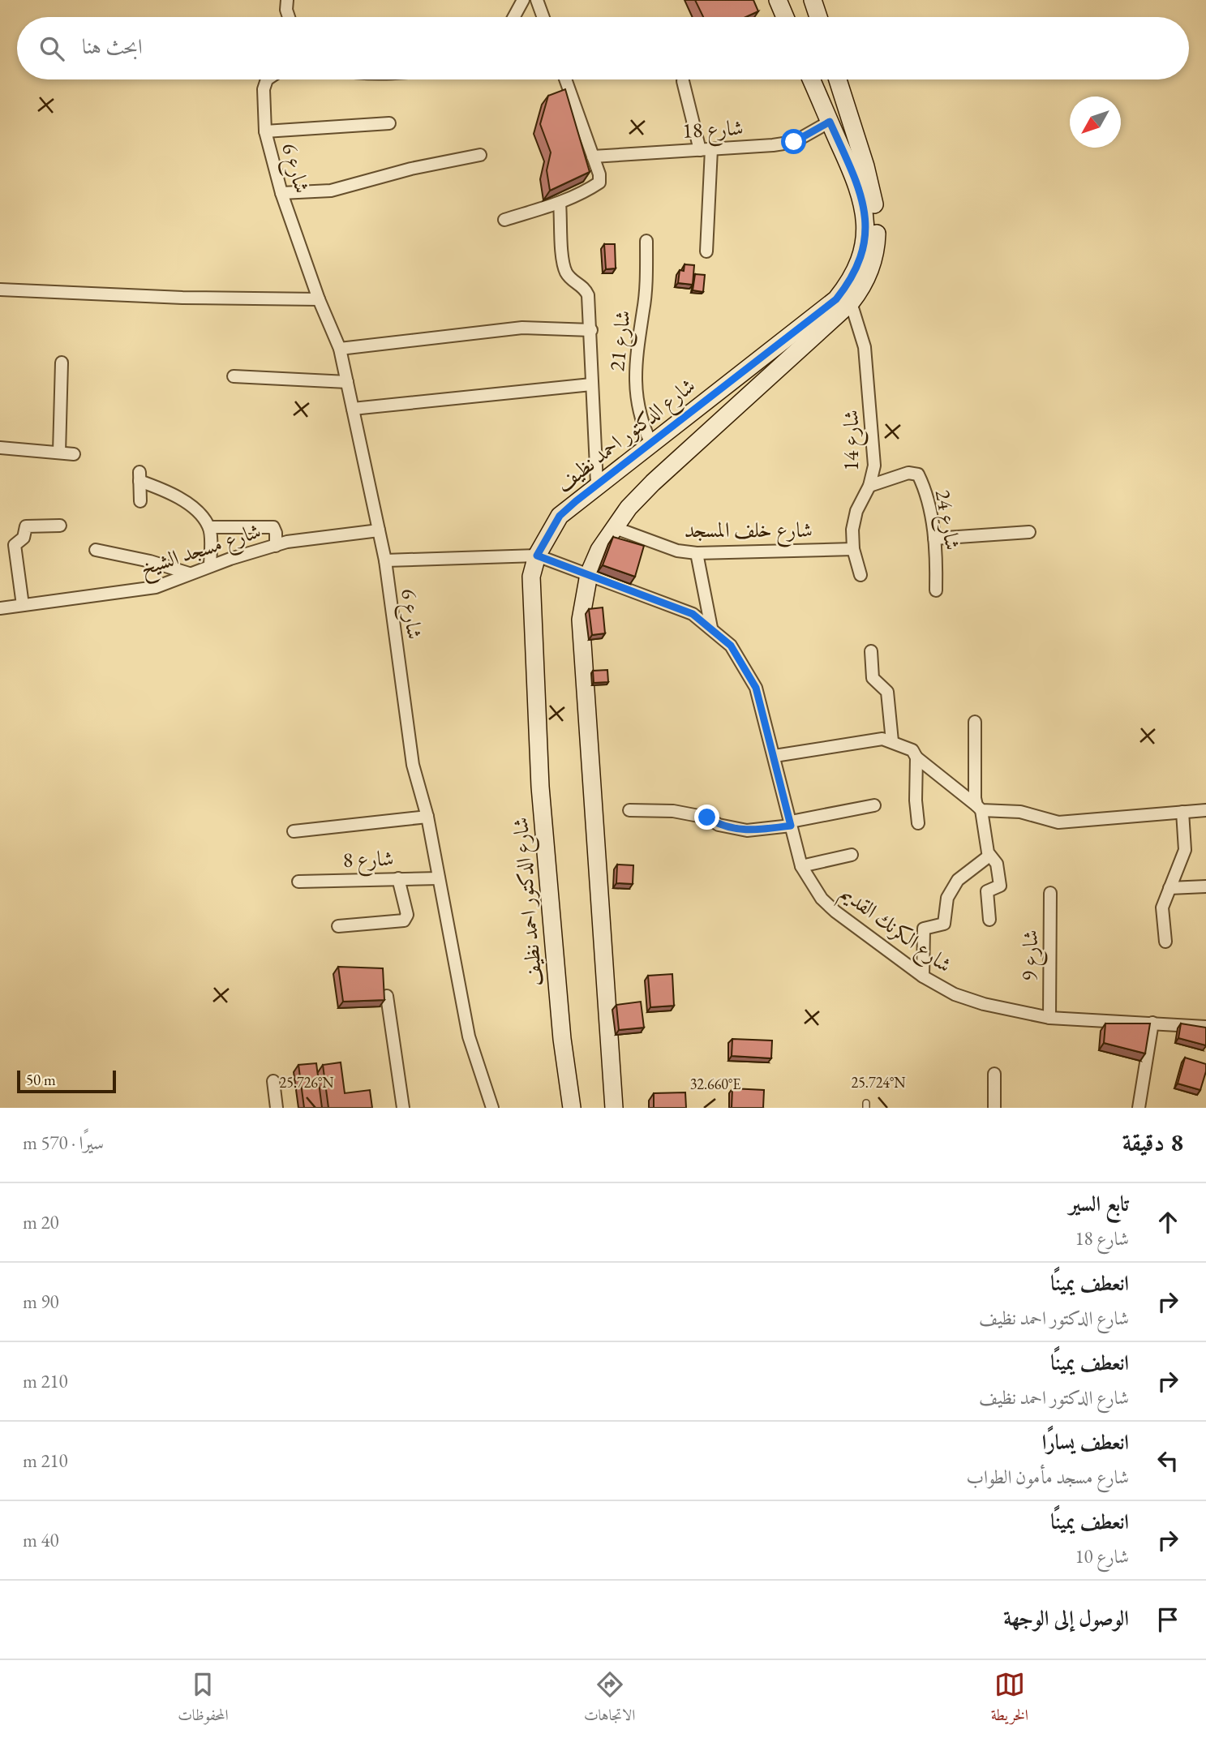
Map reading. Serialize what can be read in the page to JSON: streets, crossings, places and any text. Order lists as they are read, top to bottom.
{
  "streets": {
    "main road": ["شارع الدكتور احمد نظيف"],
    "street": [
      "شارع 18",
      "شارع 6",
      "شارع 21",
      "شارع 14",
      "شارع 24",
      "شارع خلف المسجد",
      "شارع مسجد الشيخ",
      "شارع 8",
      "شارع الكرنك القديم",
      "شارع 9"
    ]
  },
  "crossings": [
    ["شارع 18", "شارع الدكتور احمد نظيف"],
    ["شارع 6", "شارع مسجد الشيخ"],
    ["شارع 6", "شارع 8"],
    ["شارع 21", "شارع الدكتور احمد نظيف"],
    ["شارع الدكتور احمد نظيف", "شارع الكرنك القديم"],
    ["شارع 14", "شارع 24"],
    ["شارع 14", "شارع خلف المسجد"],
    ["شارع الكرنك القديم", "شارع 9"]
  ],
  "scale_bar": "50 m",
  "north": "bottom left",
  "page": {
    "search": "ابحث هنا",
    "scale": "50 m",
    "heading": ["8 دقيقة", "سيرًا · 570 m"],
    "list": [
      ["تابع السير", "شارع 18", "20 m"],
      ["انعطف يمينًا", "شارع الدكتور احمد نظيف", "90 m"],
      ["انعطف يمينًا", "شارع الدكتور احمد نظيف", "210 m"],
      ["انعطف يسارًا", "شارع مسجد مأمون الطواب", "210 m"],
      ["انعطف يمينًا", "شارع 10", "40 m"],
      "الوصول إلى الوجهة"
    ],
    "nav": ["الخريطة", "الاتجاهات", "المحفوظات"]
  },
  "coordinates": ["25.726°N", "25.724°N", "32.660°E"]
}
